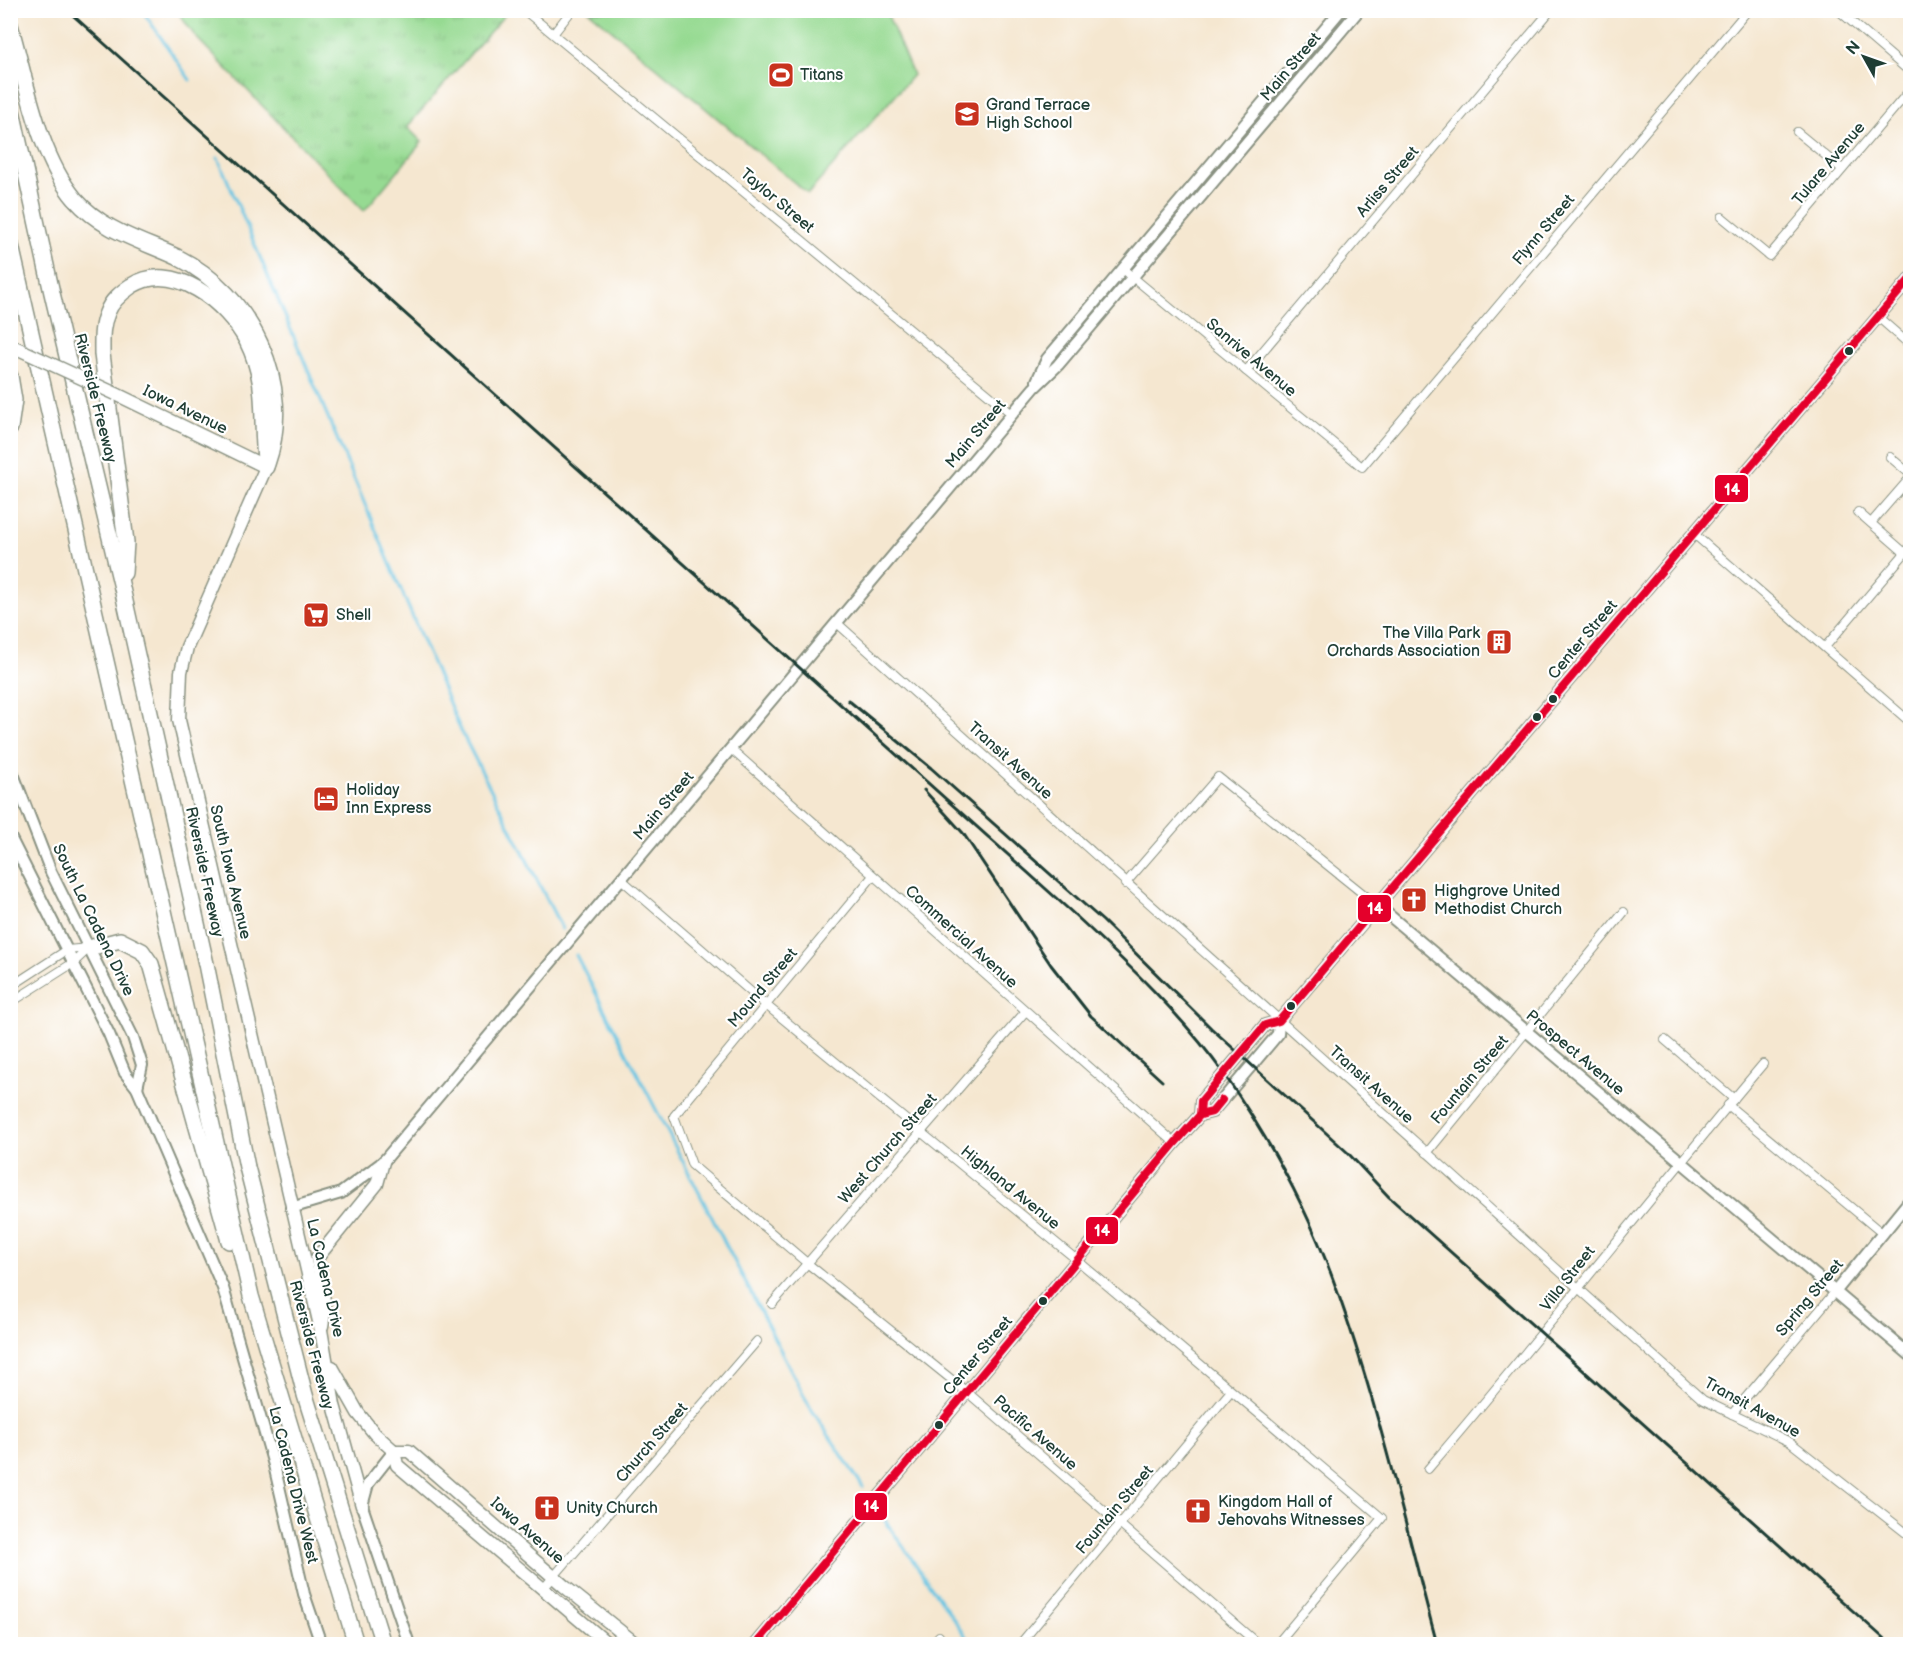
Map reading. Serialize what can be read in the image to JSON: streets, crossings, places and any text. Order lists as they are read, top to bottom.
{
  "streets": {
    "highway": ["Riverside Freeway"],
    "main road": [
      "Main Street",
      "Iowa Avenue",
      "Center Street",
      "South Iowa Avenue",
      "South La Cadena Drive",
      "Prospect Avenue",
      "La Cadena Drive",
      "Spring Street",
      "La Cadena Drive West"
    ],
    "street": [
      "Tulare Avenue",
      "Arliss Street",
      "Taylor Street",
      "Flynn Street",
      "Sanrive Avenue",
      "Transit Avenue",
      "Commercial Avenue",
      "Mound Street",
      "Fountain Street",
      "West Church Street",
      "Highland Avenue",
      "Villa Street",
      "Pacific Avenue",
      "Church Street"
    ]
  },
  "crossings": [
    ["Main Street", "Taylor Street"],
    ["Main Street", "Sanrive Avenue"],
    ["Main Street", "Transit Avenue"],
    ["Main Street", "South Iowa Avenue"],
    ["Main Street", "Commercial Avenue"],
    ["Main Street", "Highland Avenue"],
    ["Main Street", "La Cadena Drive"],
    ["Arliss Street", "Sanrive Avenue"],
    ["Flynn Street", "Sanrive Avenue"],
    ["Iowa Avenue", "South Iowa Avenue"],
    ["Iowa Avenue", "La Cadena Drive"],
    ["Iowa Avenue", "Church Street"],
    ["Center Street", "Transit Avenue"],
    ["Center Street", "Commercial Avenue"],
    ["Center Street", "Prospect Avenue"],
    ["Center Street", "Highland Avenue"],
    ["Center Street", "Pacific Avenue"],
    ["Transit Avenue", "Prospect Avenue"],
    ["Transit Avenue", "Fountain Street"],
    ["Transit Avenue", "Villa Street"],
    ["Transit Avenue", "Spring Street"],
    ["South Iowa Avenue", "La Cadena Drive"],
    ["South La Cadena Drive", "La Cadena Drive West"],
    ["Commercial Avenue", "Mound Street"],
    ["Commercial Avenue", "West Church Street"],
    ["Mound Street", "Highland Avenue"],
    ["Mound Street", "Pacific Avenue"],
    ["Prospect Avenue", "Fountain Street"],
    ["Prospect Avenue", "Villa Street"],
    ["Prospect Avenue", "Spring Street"],
    ["Fountain Street", "Highland Avenue"],
    ["Fountain Street", "Pacific Avenue"],
    ["West Church Street", "Highland Avenue"],
    ["West Church Street", "Pacific Avenue"]
  ],
  "places": {
    "sports": ["Titans"],
    "school or university": ["Grand Terrace High School"],
    "supermarket": ["Shell"],
    "building": ["The Villa Park Orchards Association"],
    "hotel": ["Holiday Inn Express"],
    "church": ["Highgrove United Methodist Church", "Unity Church", "Kingdom Hall of Jehovahs Witnesses"]
  },
  "lines": ["transit line 14"],
  "north": "top left"
}
